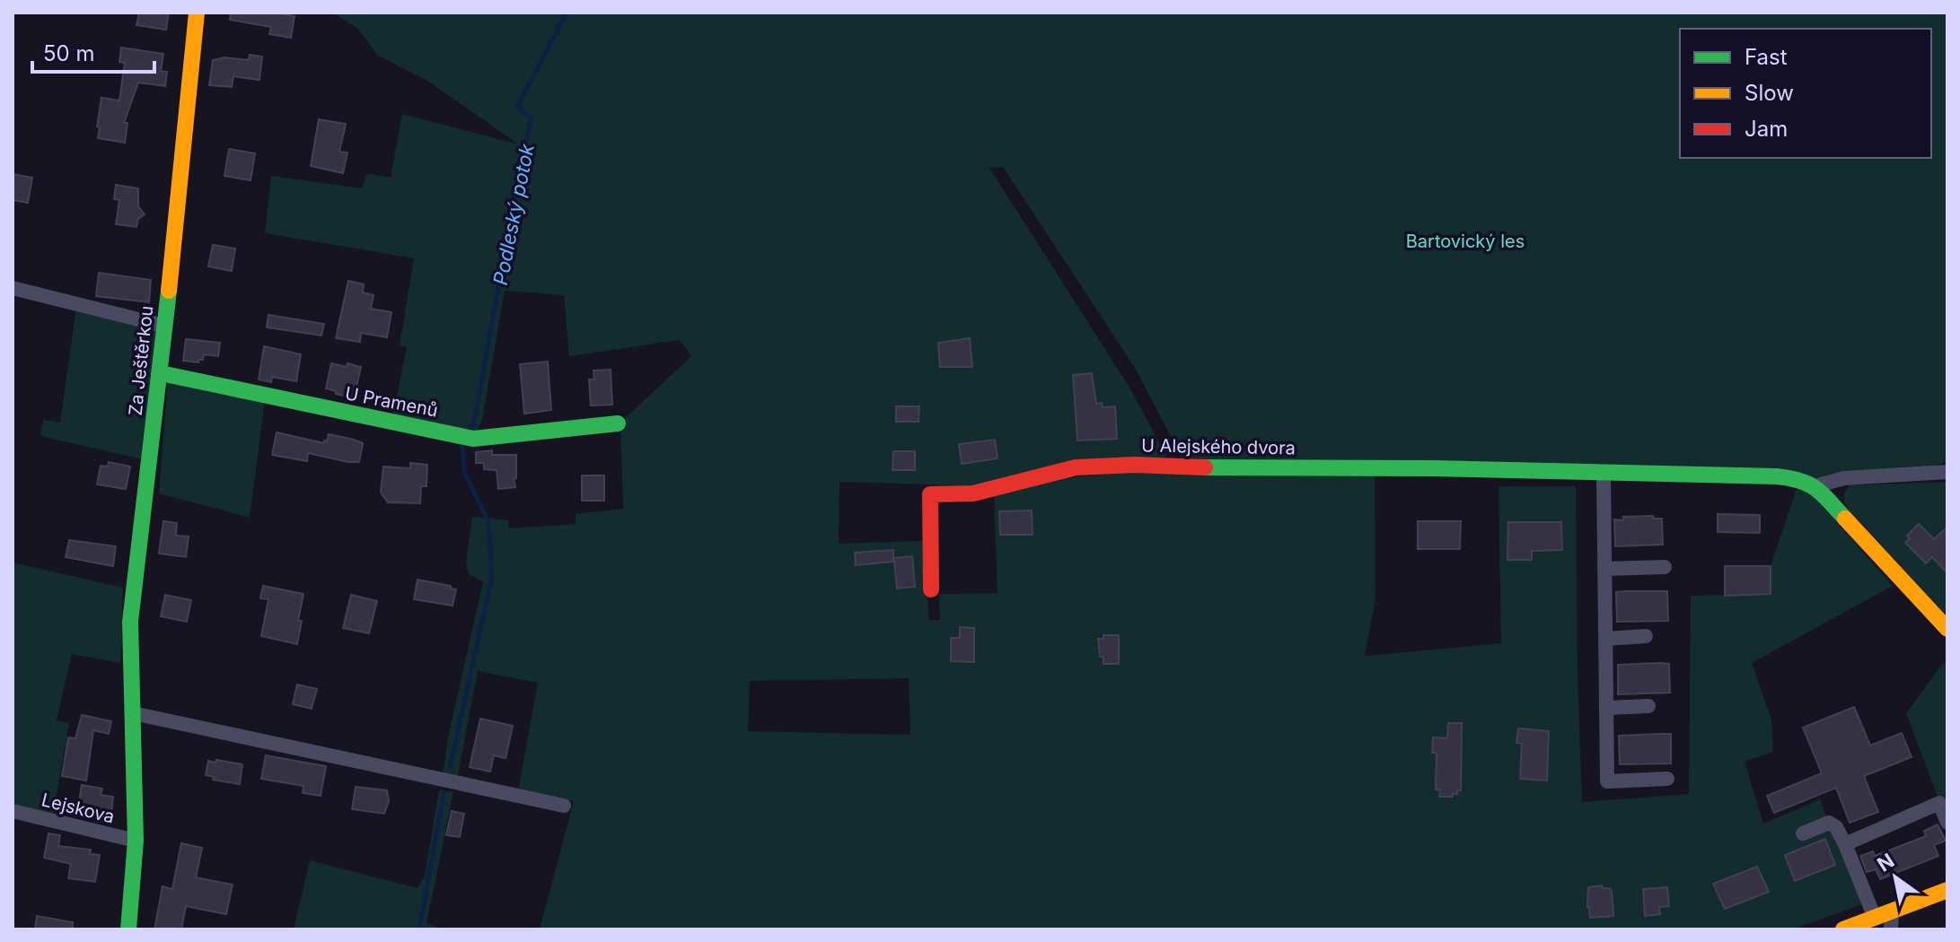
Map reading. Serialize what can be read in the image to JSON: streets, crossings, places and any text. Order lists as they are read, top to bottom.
{
  "streets": {
    "street": [
      "Za Ještěrkou",
      "U Pramenů",
      "U Alejského dvora",
      "Lejskova"
    ]
  },
  "crossings": [
    ["Za Ještěrkou", "U Pramenů"],
    ["Za Ještěrkou", "Lejskova"]
  ],
  "water": ["Podleský potok"],
  "parks": ["Bartovický les"],
  "legend": ["Fast", "Slow", "Jam"],
  "scale_bar": "50 m",
  "north": "top left"
}
